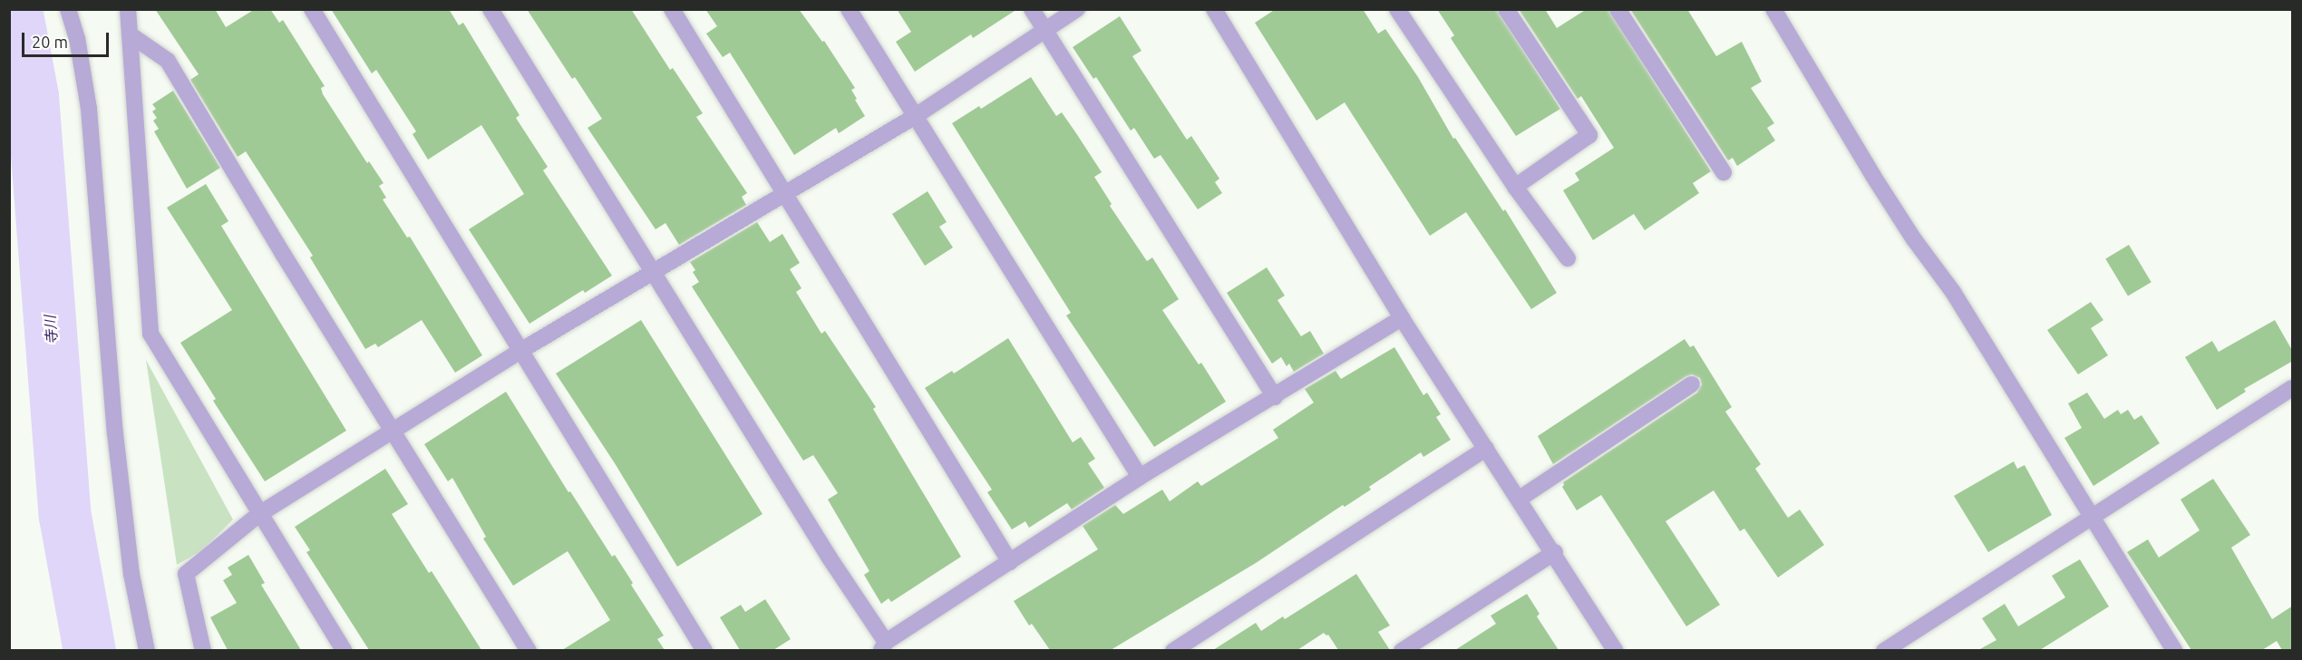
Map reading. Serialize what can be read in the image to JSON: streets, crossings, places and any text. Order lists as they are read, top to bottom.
{
  "water": ["寺川"],
  "scale_bar": "20 m"
}
